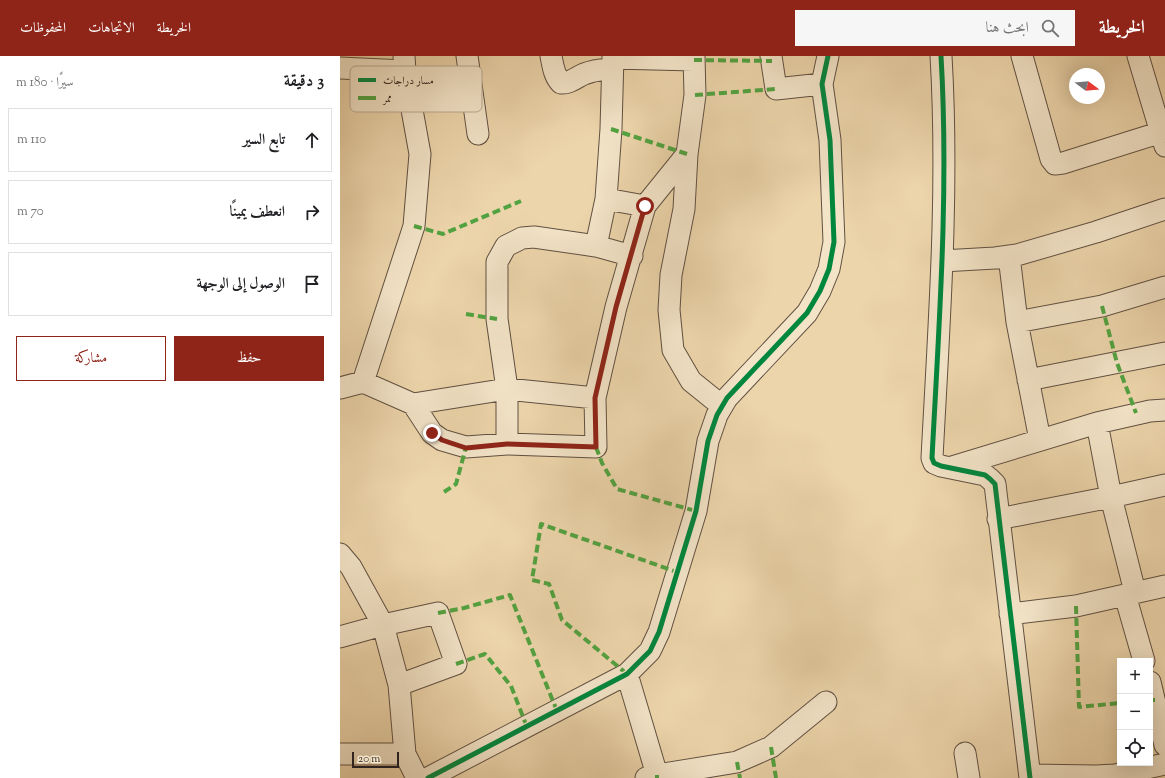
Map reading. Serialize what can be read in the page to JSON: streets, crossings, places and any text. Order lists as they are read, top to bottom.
{
  "legend": ["مسار دراجات", "ممر"],
  "scale_bar": "20 m",
  "north": "right",
  "page": {
    "header": "الخريطة",
    "search": "ابحث هنا",
    "nav": ["الخريطة", "الاتجاهات", "المحفوظات"],
    "heading": ["3 دقيقة", "سيرًا · 180 m"],
    "list": [
      ["تابع السير", "110 m"],
      ["انعطف يمينًا", "70 m"],
      "الوصول إلى الوجهة"
    ],
    "buttons": ["حفظ", "مشاركة"],
    "map_buttons": ["+", "−"],
    "scale": "20 m"
  }
}
